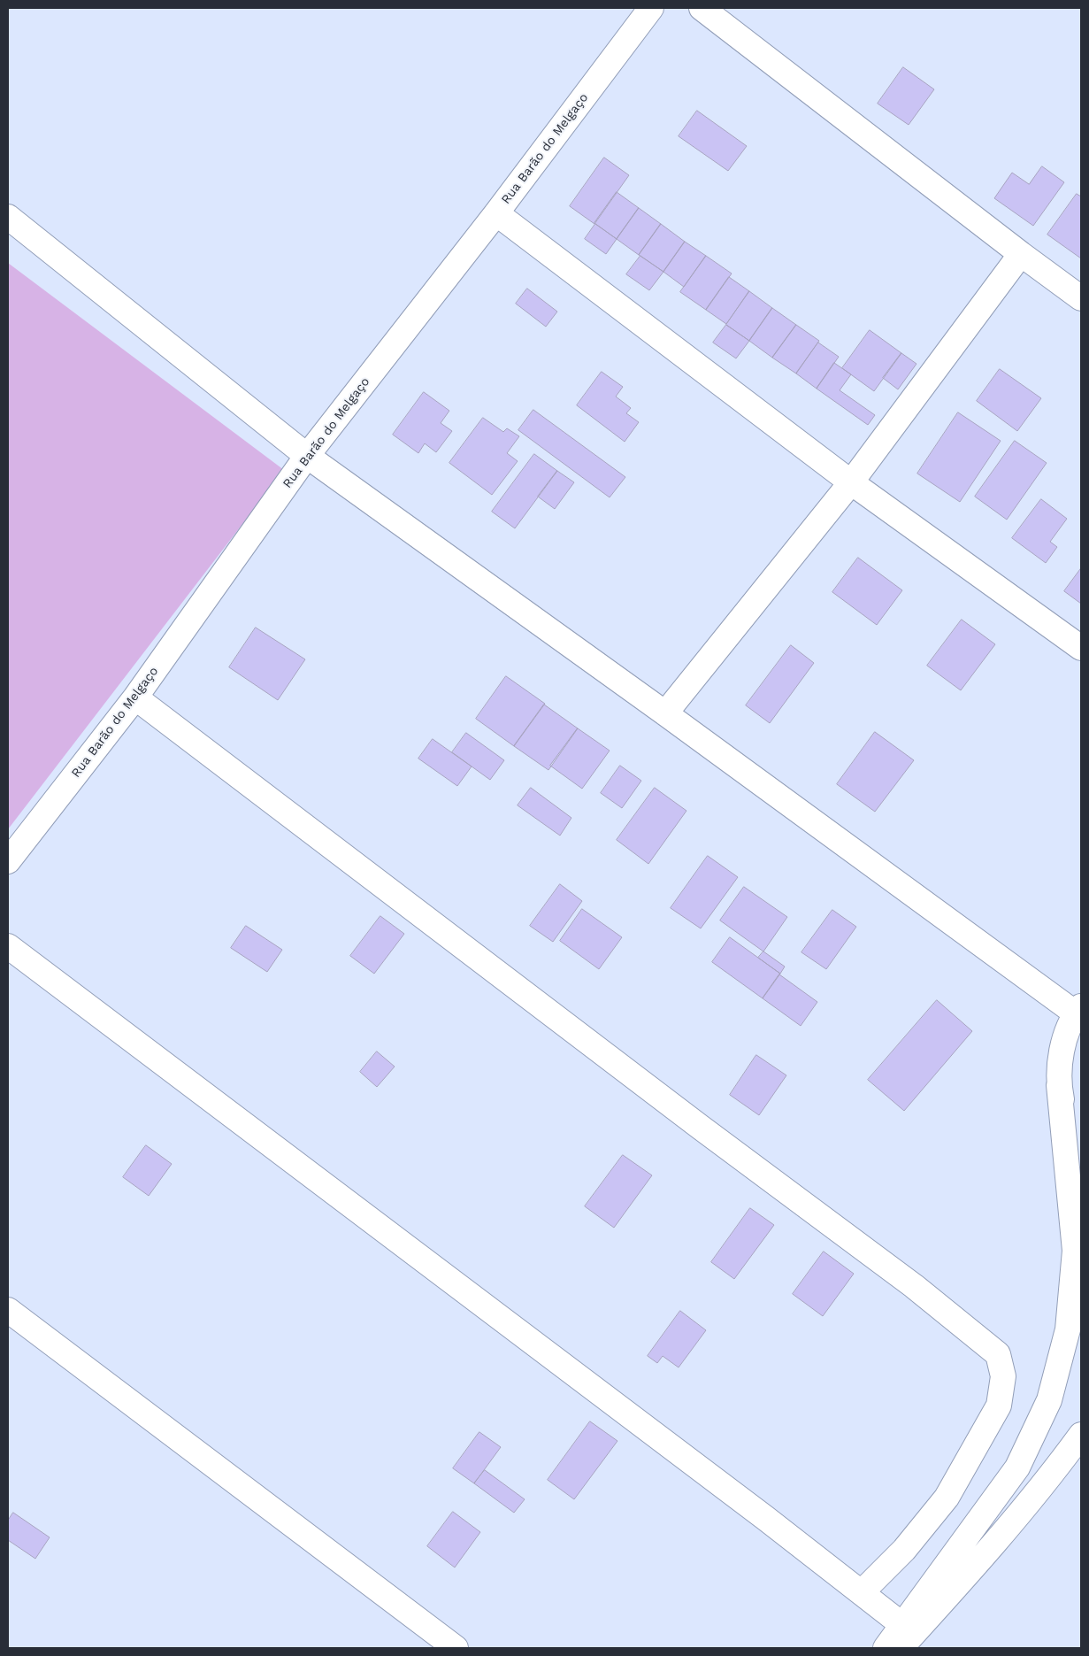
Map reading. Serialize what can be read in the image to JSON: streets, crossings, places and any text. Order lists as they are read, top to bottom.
{
  "streets": {
    "street": ["Rua Barão do Melgaço"]
  }
}
